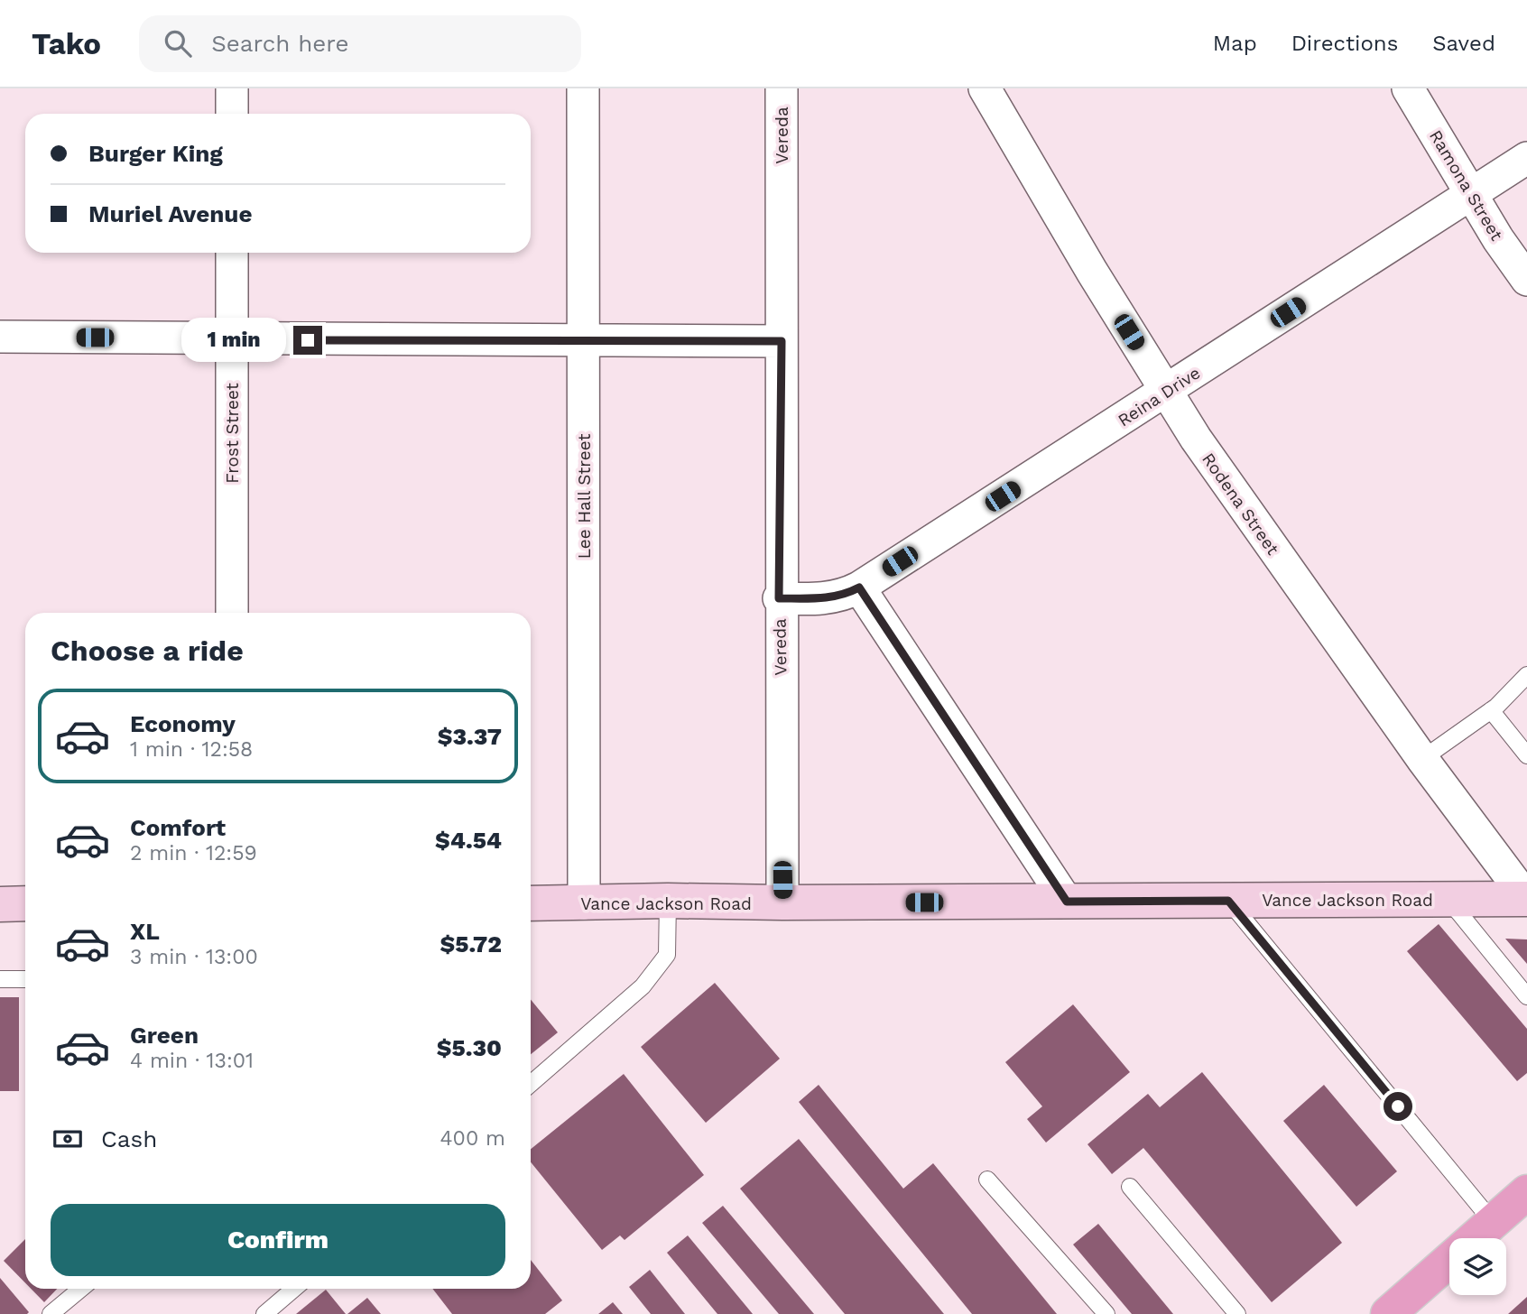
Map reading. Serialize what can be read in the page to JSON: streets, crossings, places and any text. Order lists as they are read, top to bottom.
{
  "streets": {
    "main road": ["Vance Jackson Road"],
    "street": [
      "Vereda",
      "Ramona Street",
      "Reina Drive",
      "Frost Street",
      "Lee Hall Street",
      "Rodena Street"
    ]
  },
  "crossings": [
    ["Vereda", "Reina Drive"],
    ["Vereda", "Vance Jackson Road"],
    ["Ramona Street", "Reina Drive"],
    ["Reina Drive", "Rodena Street"],
    ["Lee Hall Street", "Vance Jackson Road"],
    ["Rodena Street", "Vance Jackson Road"]
  ],
  "page": {
    "header": "Tako",
    "search": "Search here",
    "nav": ["Map", "Directions", "Saved"],
    "banner": ["Burger King", "Muriel Avenue"],
    "bubble": "1 min",
    "heading": "Choose a ride",
    "list": [
      {
        "name": "Economy",
        "note": "1 min · 12:58",
        "value": "$3.37"
      },
      {
        "name": "Comfort",
        "note": "2 min · 12:59",
        "value": "$4.54"
      },
      {
        "name": "XL",
        "note": "3 min · 13:00",
        "value": "$5.72"
      },
      {
        "name": "Green",
        "note": "4 min · 13:01",
        "value": "$5.30"
      }
    ],
    "pay": ["Cash", "400 m"],
    "buttons": "Confirm"
  }
}
